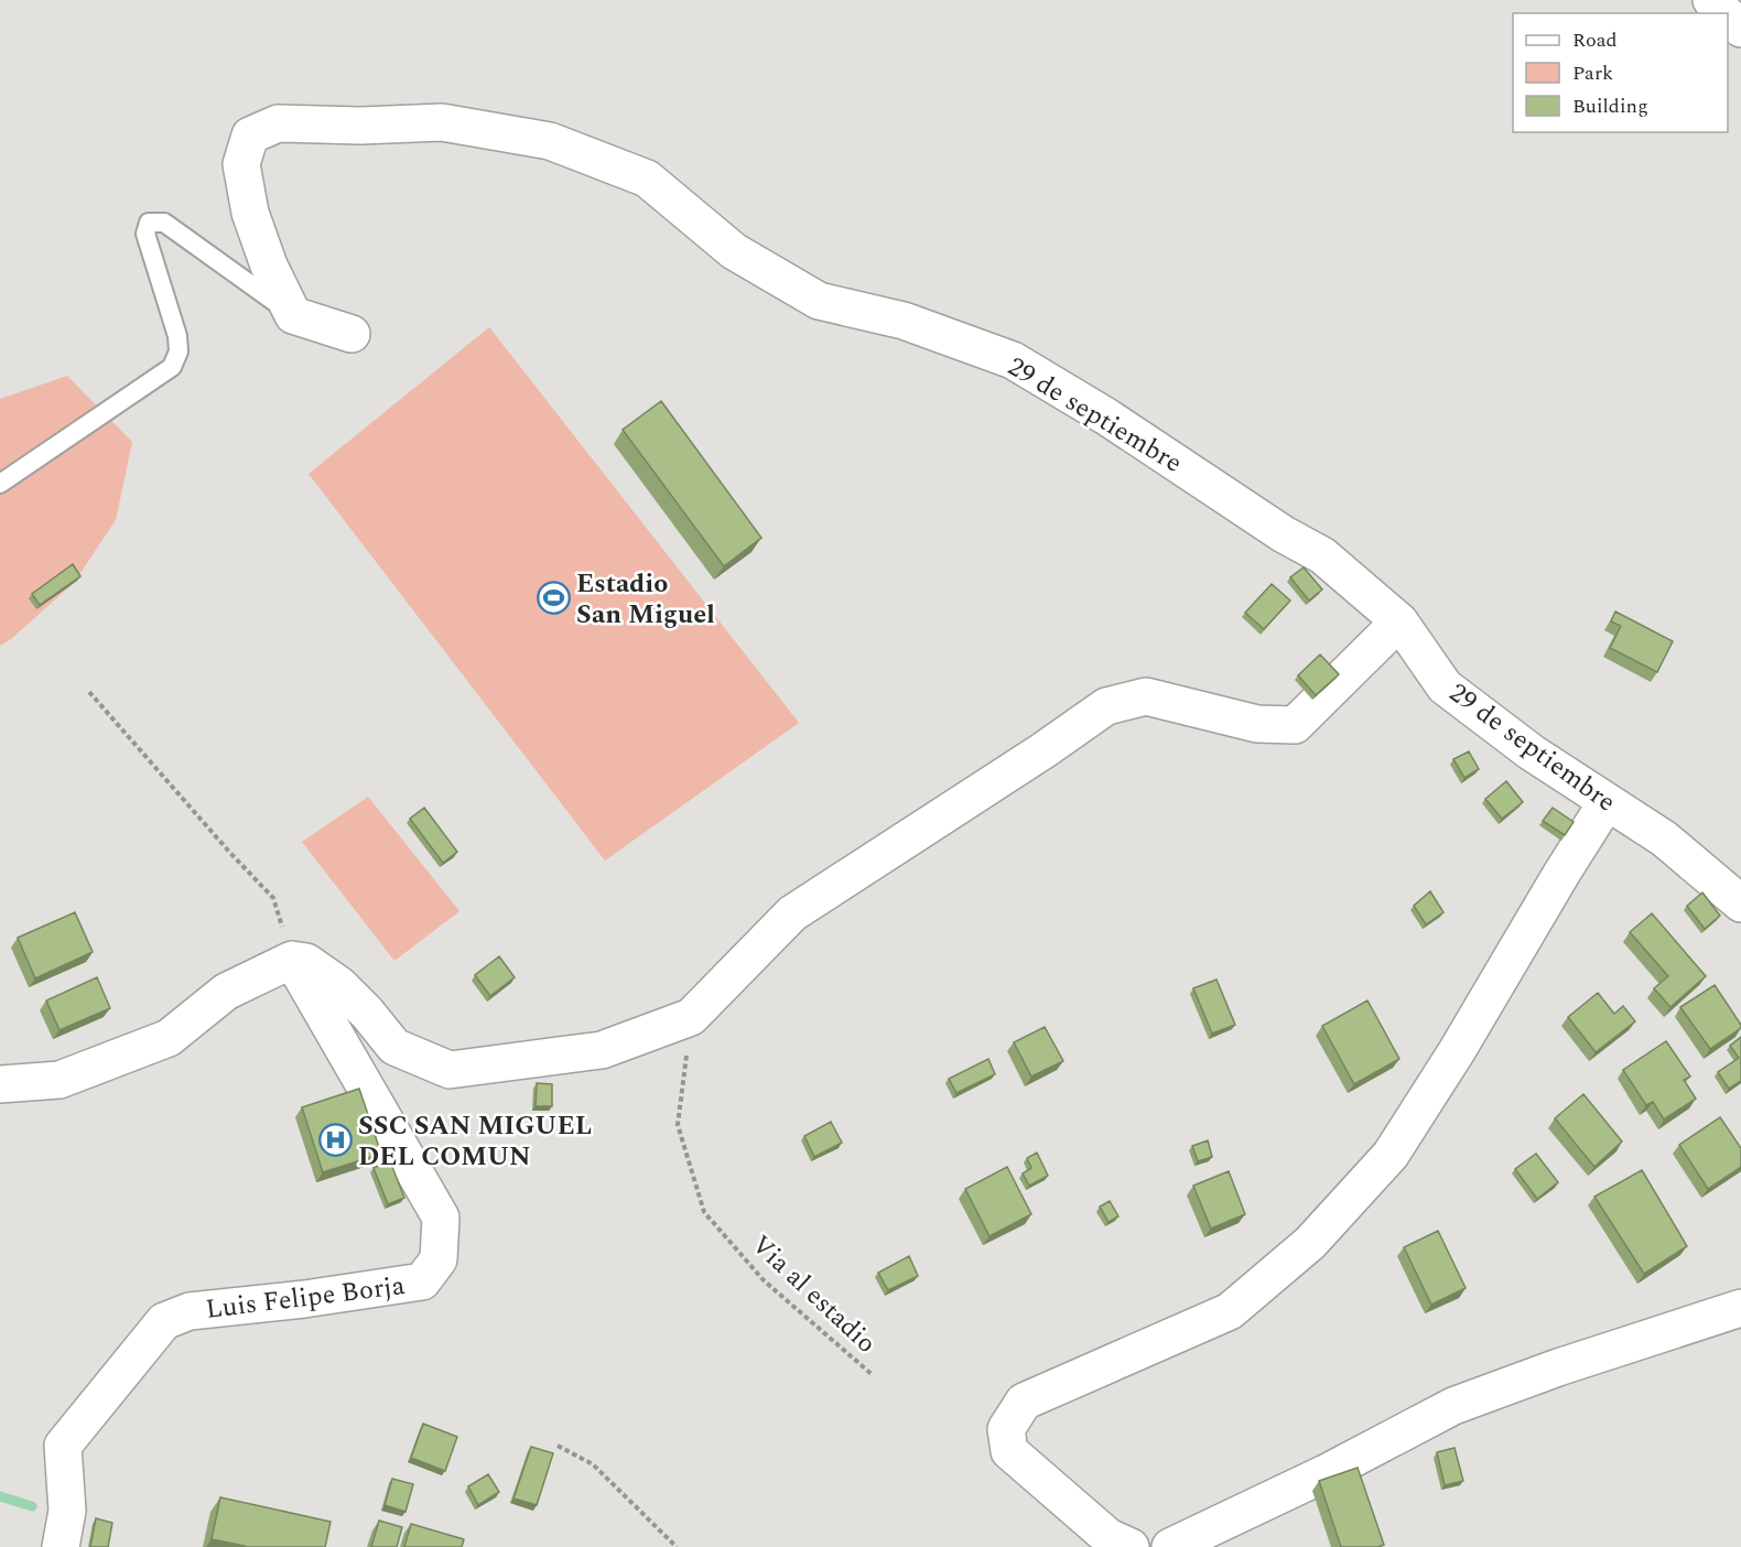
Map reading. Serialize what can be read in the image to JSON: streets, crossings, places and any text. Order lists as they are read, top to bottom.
{
  "streets": {
    "main road": ["29 de septiembre", "Luis Felipe Borja"],
    "path": ["Via al estadio"]
  },
  "places": {
    "sports": ["Estadio San Miguel"],
    "hospital": ["SSC SAN MIGUEL DEL COMUN"]
  },
  "legend": ["Road", "Park", "Building"]
}
